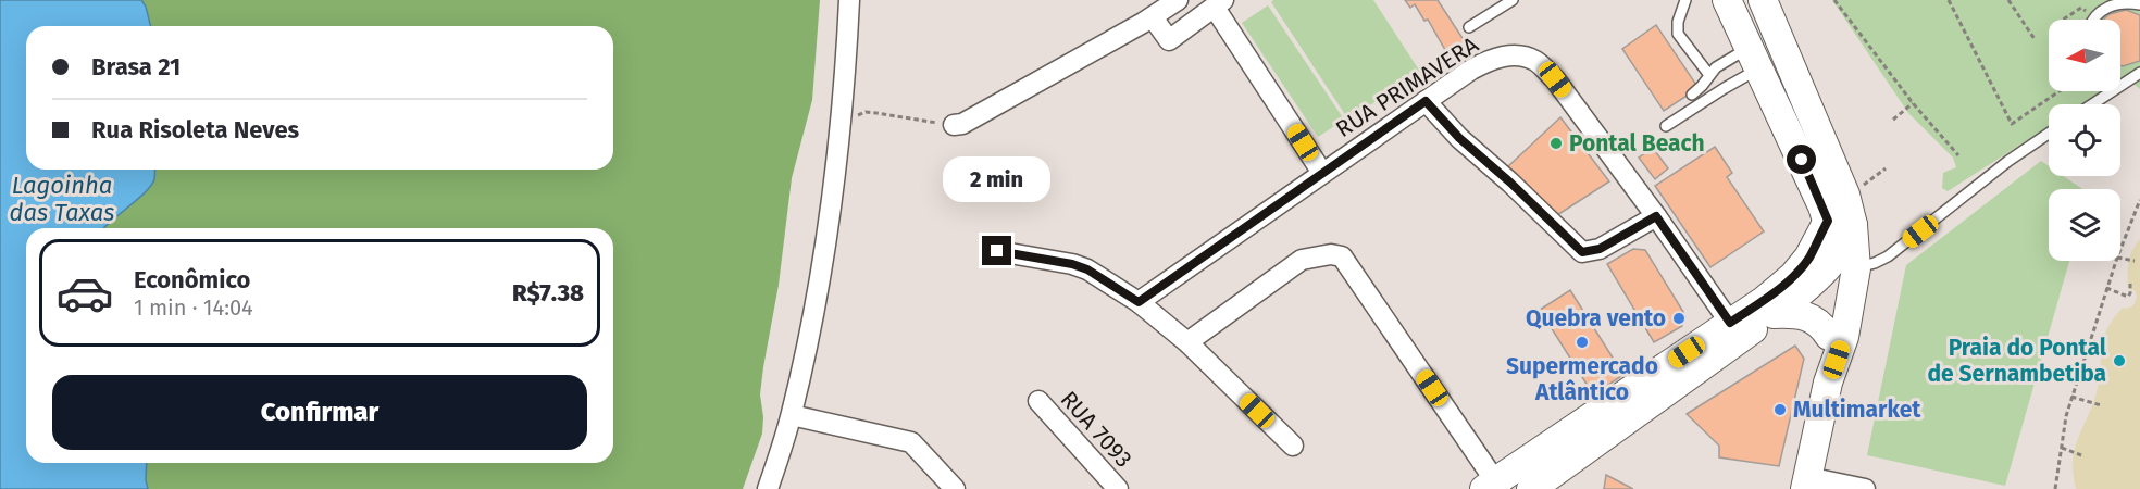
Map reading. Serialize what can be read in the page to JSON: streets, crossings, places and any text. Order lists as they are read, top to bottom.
{
  "streets": {
    "street": ["RUA PRIMAVERA", "RUA 7093"]
  },
  "water": ["Lagoinha das Taxas"],
  "places": [
    "Pontal Beach",
    "Quebra vento",
    "Supermercado Atlântico",
    "Praia do Pontal de Sernambetiba",
    "Multimarket"
  ],
  "north": "left",
  "page": {
    "banner": ["Brasa 21", "Rua Risoleta Neves"],
    "bubble": "2 min",
    "list": [
      {
        "name": "Econômico",
        "note": "1 min · 14:04",
        "value": "R$7.38"
      }
    ],
    "buttons": "Confirmar"
  }
}
